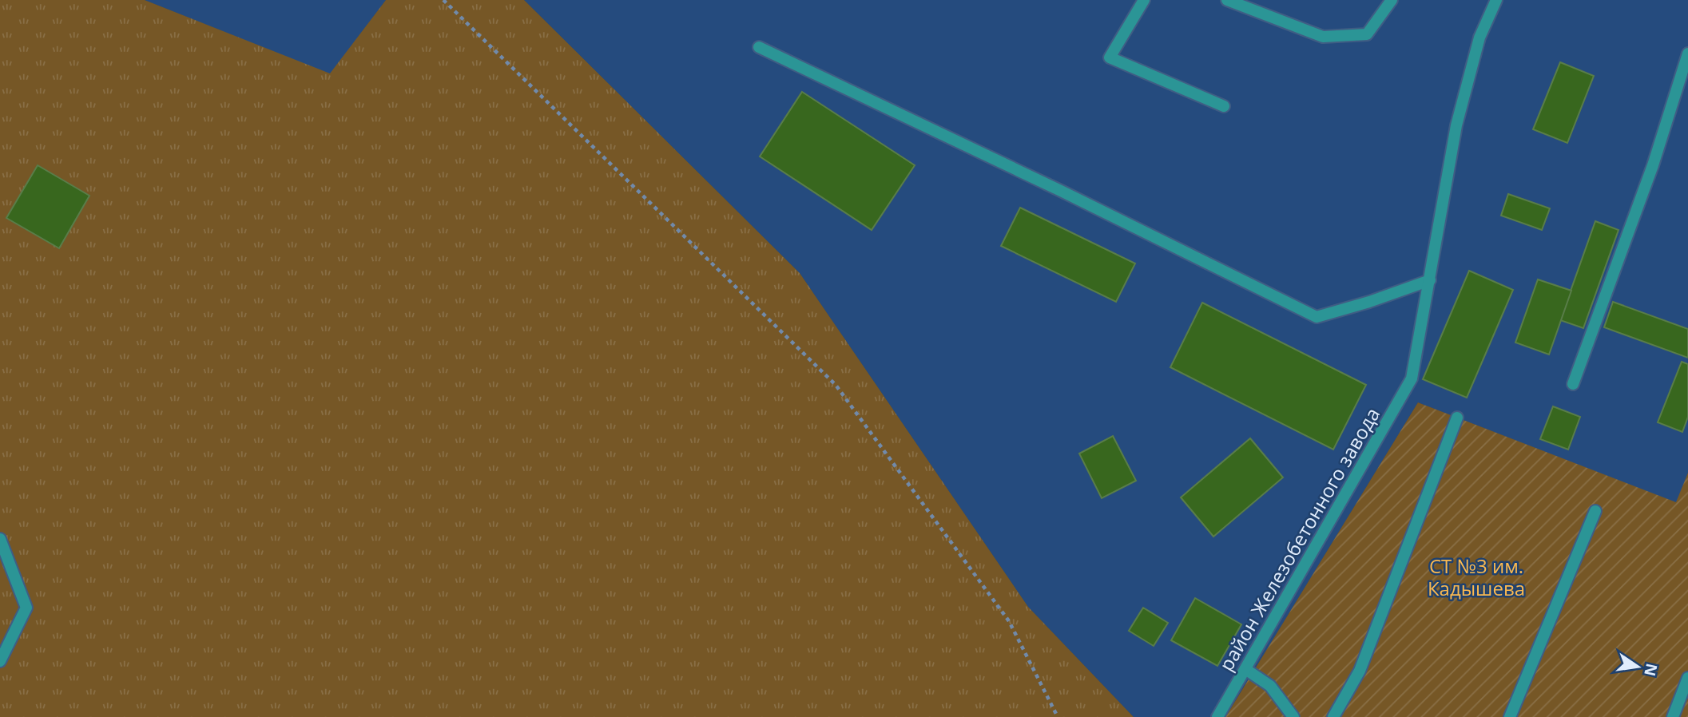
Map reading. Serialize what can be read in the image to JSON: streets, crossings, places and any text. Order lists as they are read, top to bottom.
{
  "streets": {
    "lane": ["район Железобетонного завода"]
  },
  "parks": ["СТ №3 им. Кадышева"],
  "north": "right"
}
